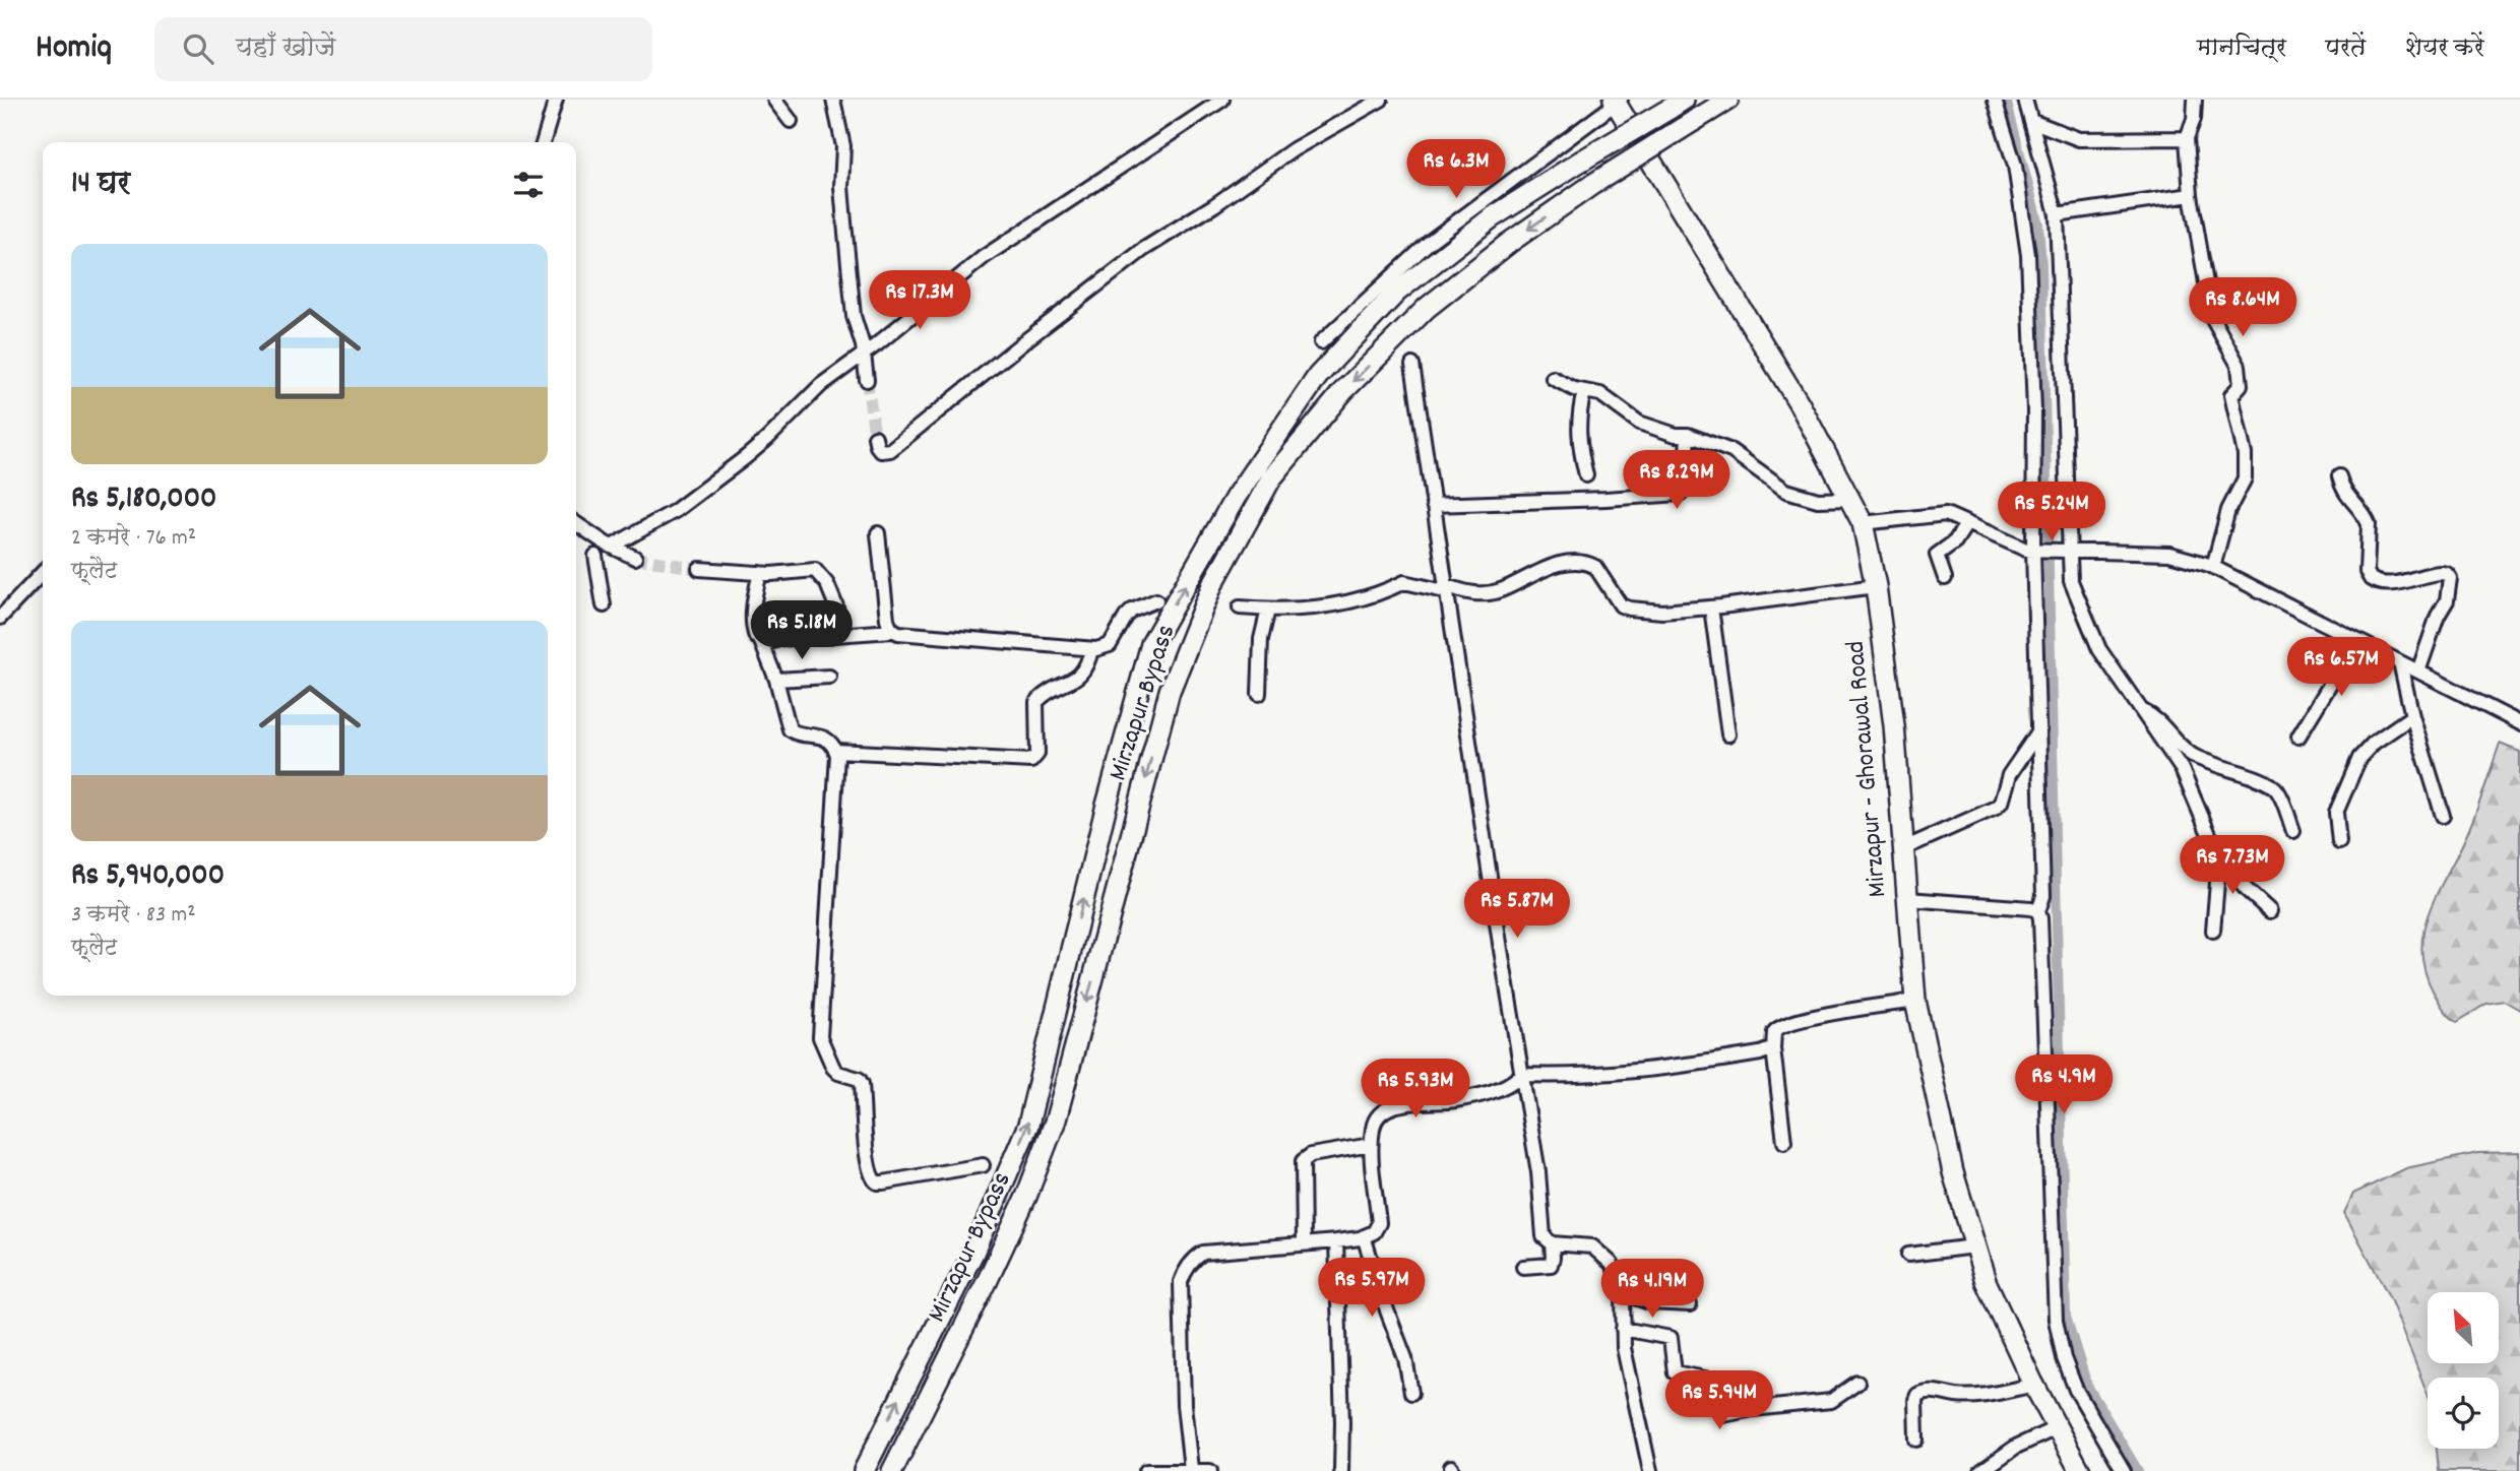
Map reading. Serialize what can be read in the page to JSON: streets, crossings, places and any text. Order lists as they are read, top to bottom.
{
  "streets": {
    "main road": ["Mirzapur Bypass", "Mirzapur - Ghorawal Road"]
  },
  "north": "top left",
  "page": {
    "header": "Homiq",
    "search": "यहाँ खोजें",
    "nav": ["मानचित्र", "परतें", "शेयर करें"],
    "price": [
      "Rs 6.3M",
      "Rs 17.3M",
      "Rs 8.64M",
      "Rs 8.29M",
      "Rs 5.24M",
      "Rs 5.18M",
      "Rs 6.57M",
      "Rs 7.73M",
      "Rs 5.87M",
      "Rs 4.9M",
      "Rs 5.93M",
      "Rs 5.97M",
      "Rs 4.19M",
      "Rs 5.94M"
    ],
    "heading": "14 घर",
    "list": [
      {
        "name": "Rs 5,180,000",
        "note": "2 कमरे · 76 m² · फ़्लैट"
      },
      {
        "name": "Rs 5,940,000",
        "note": "3 कमरे · 83 m² · फ़्लैट"
      }
    ]
  }
}
